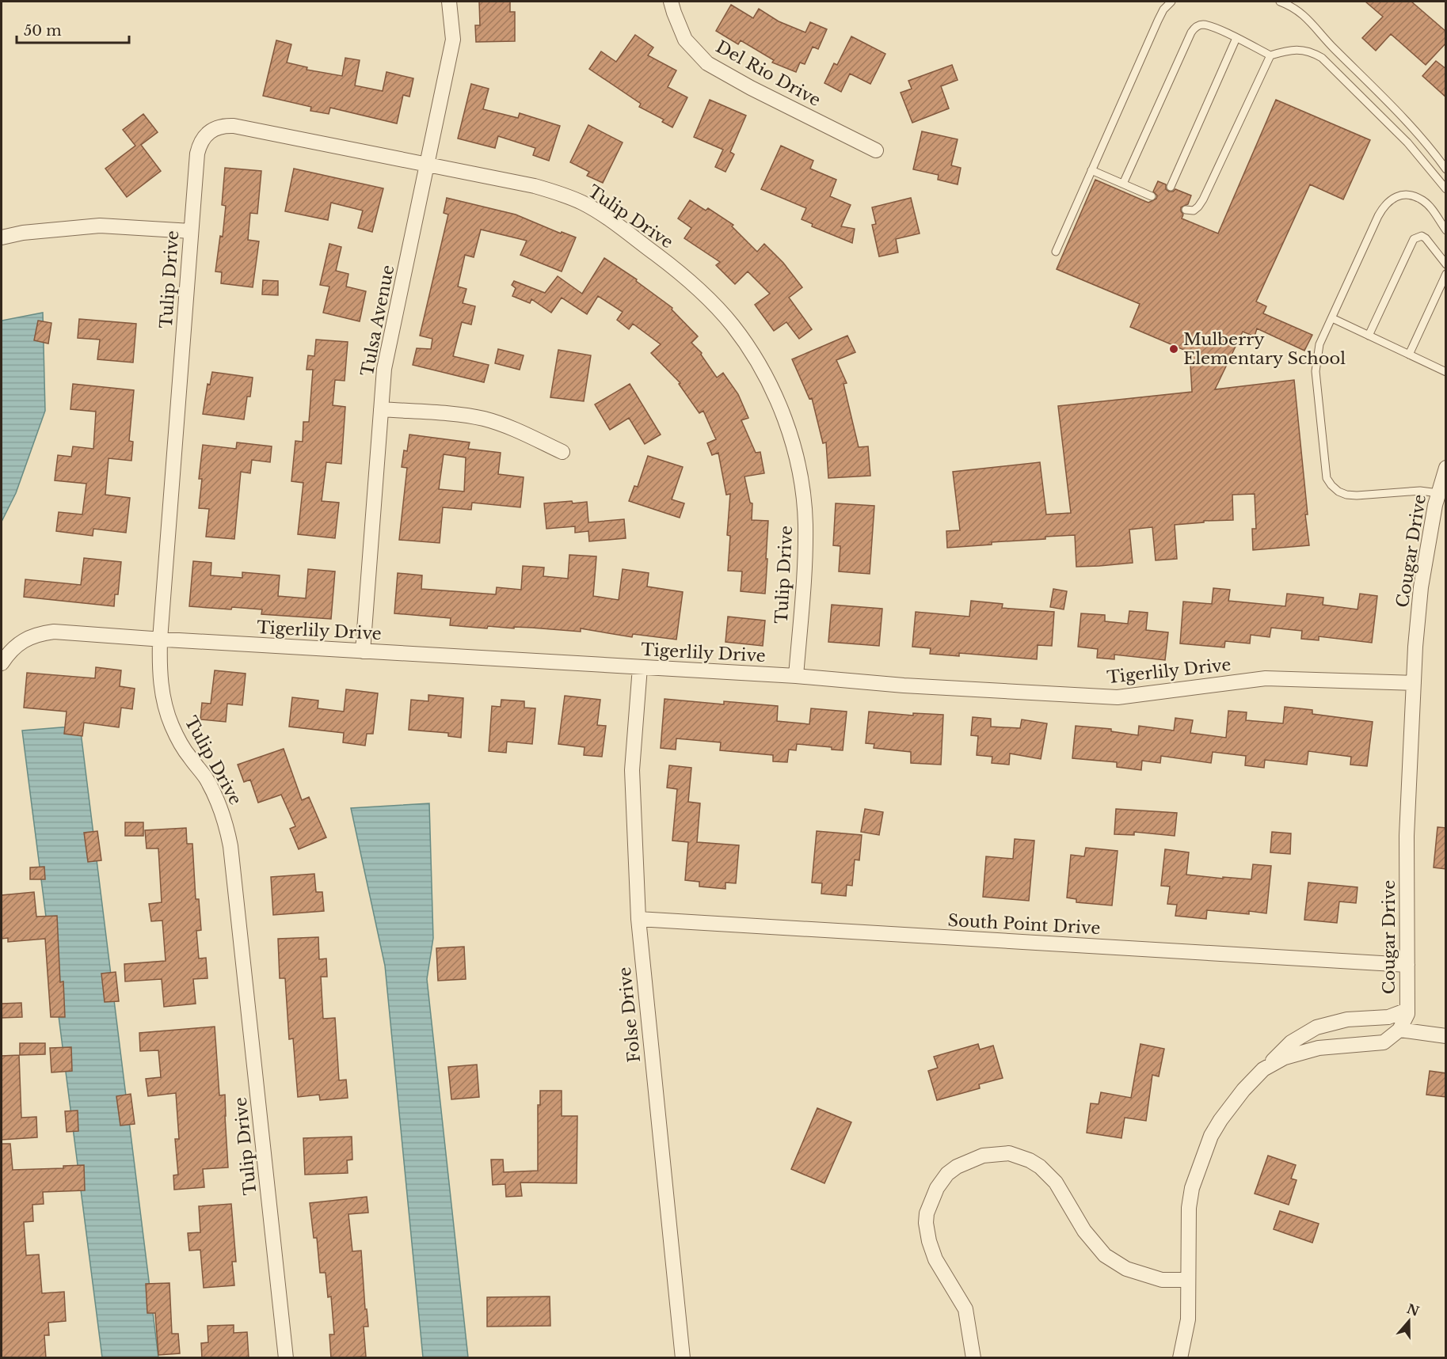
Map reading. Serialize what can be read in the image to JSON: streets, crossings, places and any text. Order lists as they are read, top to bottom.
{
  "streets": {
    "street": [
      "Del Rio Drive",
      "Tulip Drive",
      "Tulsa Avenue",
      "Cougar Drive",
      "Tigerlily Drive",
      "South Point Drive",
      "Folse Drive"
    ]
  },
  "crossings": [
    ["Tulip Drive", "Tulsa Avenue"],
    ["Tulip Drive", "Tigerlily Drive"],
    ["Tulsa Avenue", "Tigerlily Drive"],
    ["Cougar Drive", "Tigerlily Drive"],
    ["Cougar Drive", "South Point Drive"],
    ["Tigerlily Drive", "Folse Drive"],
    ["South Point Drive", "Folse Drive"]
  ],
  "places": ["Mulberry Elementary School"],
  "scale_bar": "50 m",
  "north": "top"
}
